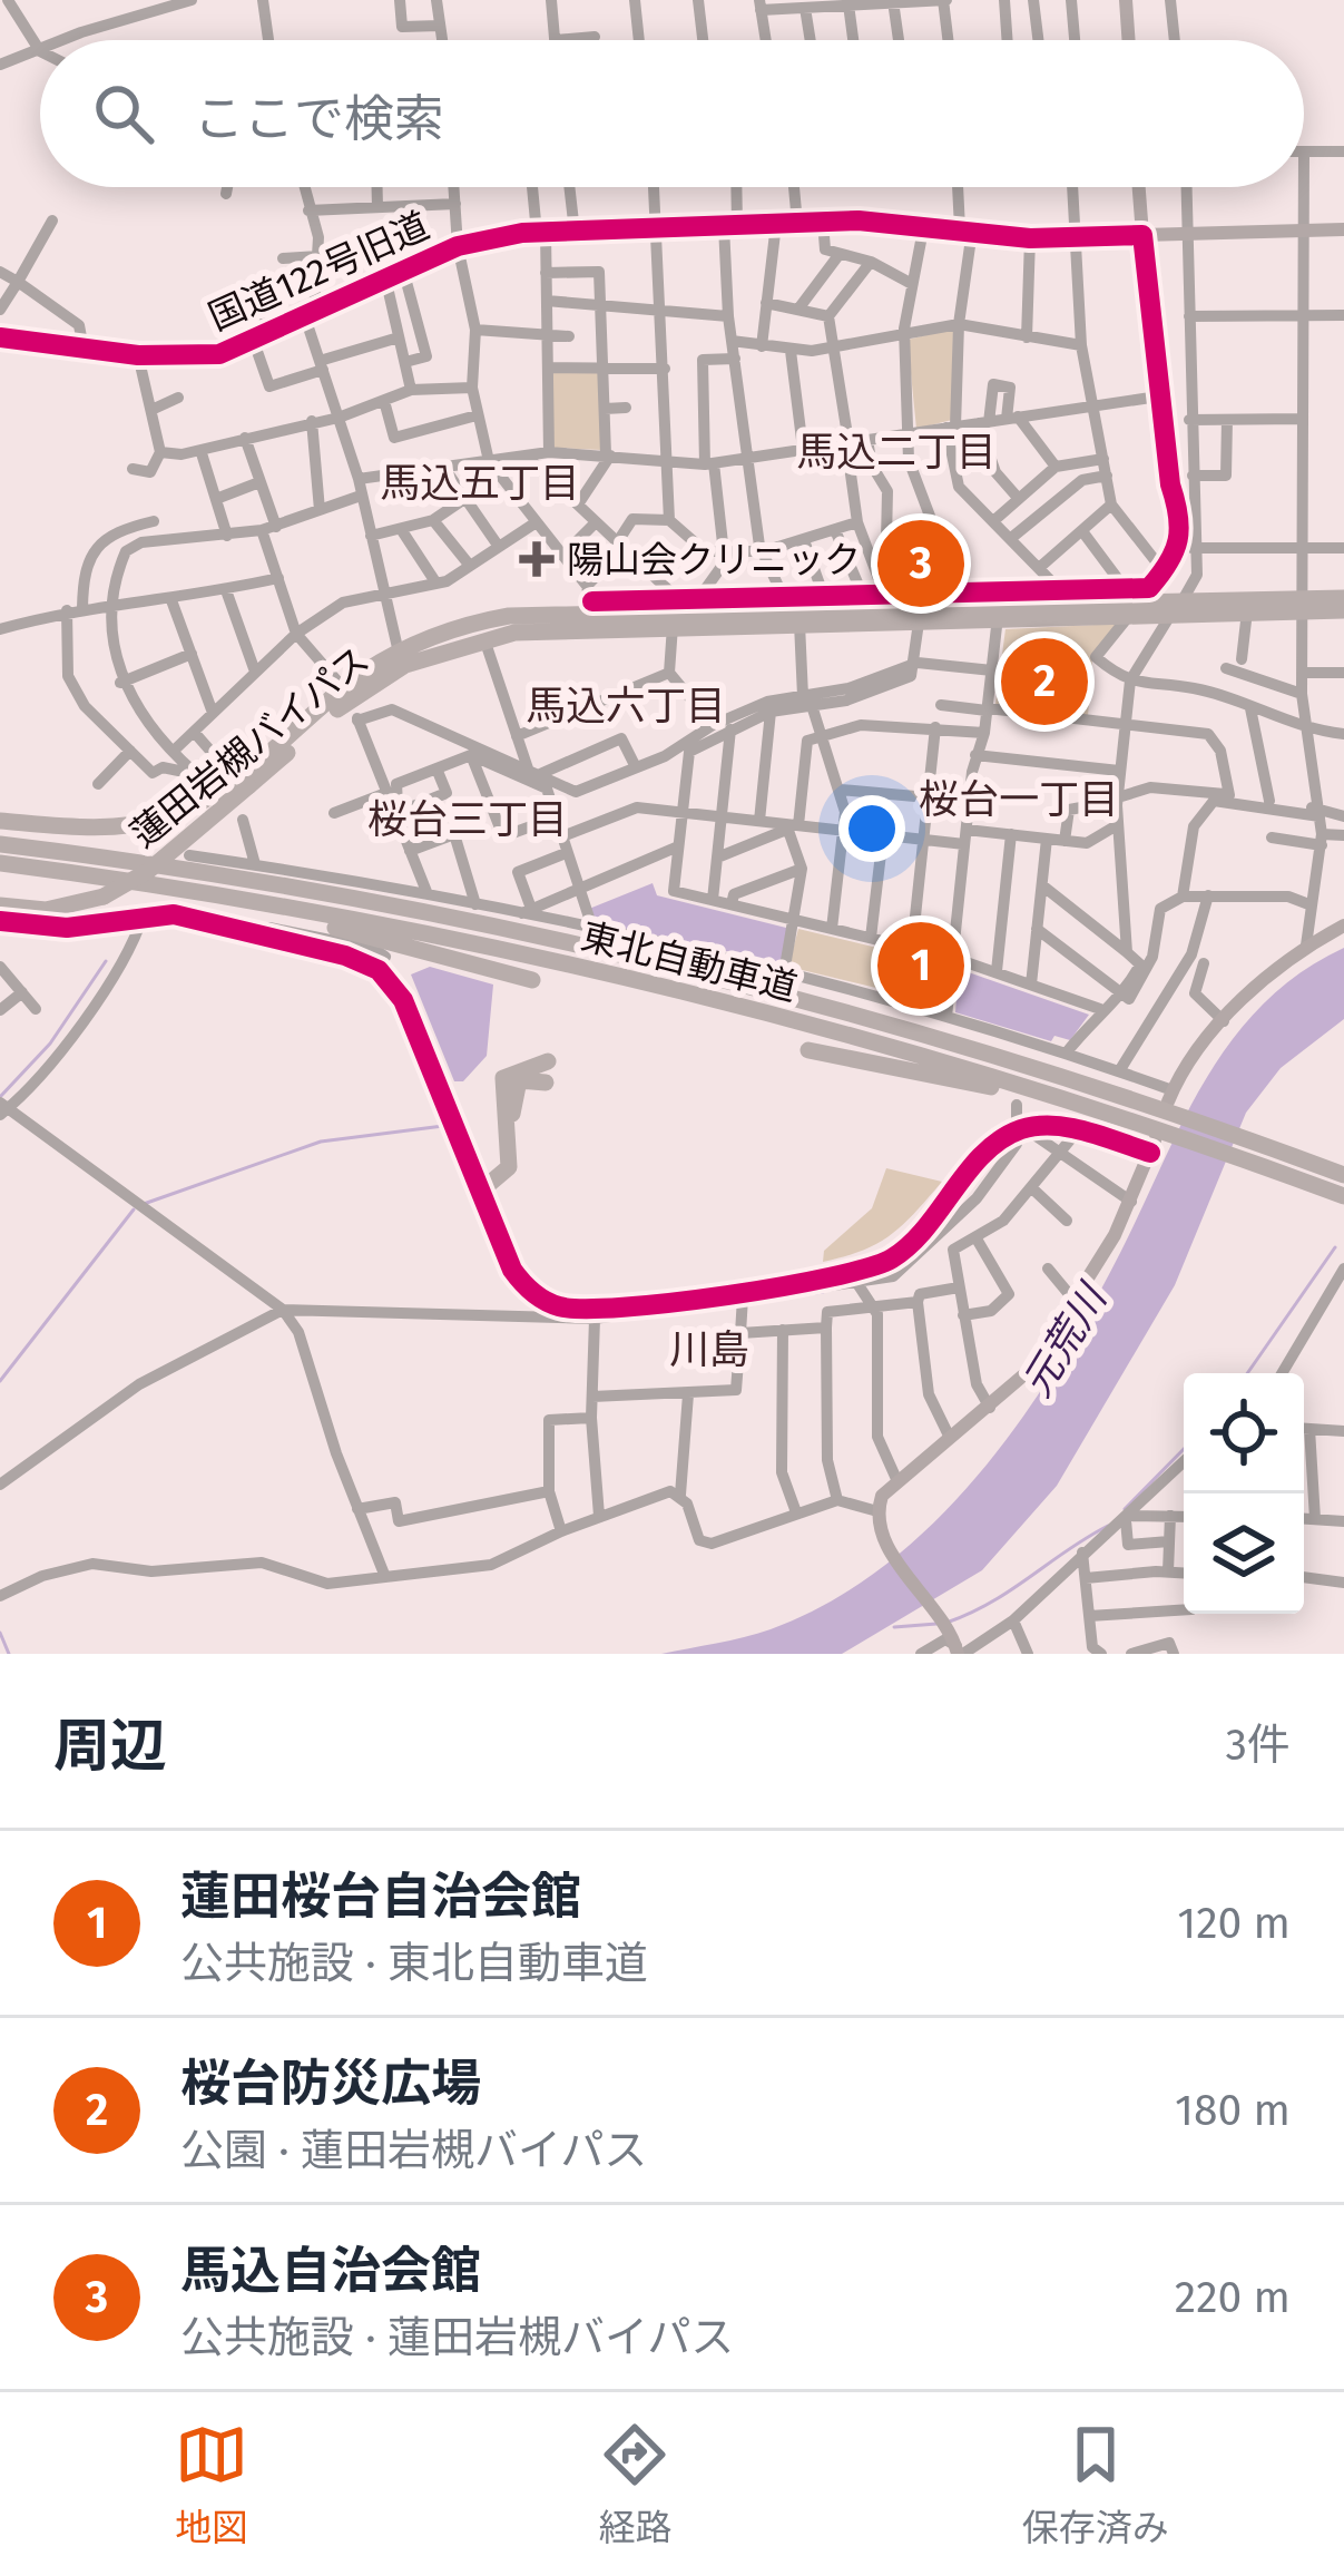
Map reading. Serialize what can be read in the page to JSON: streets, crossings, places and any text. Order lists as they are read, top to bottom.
{
  "streets": {
    "highway": ["蓮田岩槻バイパス", "東北自動車道"],
    "street": ["国道122号旧道"]
  },
  "districts": [
    "馬込二丁目",
    "馬込五丁目",
    "馬込六丁目",
    "桜台一丁目",
    "桜台三丁目",
    "川島"
  ],
  "water": ["元荒川"],
  "places": {
    "health": ["陽山会クリニック"]
  },
  "page": {
    "search": "ここで検索",
    "pins": ["3", "2", "1"],
    "heading": ["周辺", "3件"],
    "list": [
      {
        "mark": "1",
        "name": "蓮田桜台自治会館",
        "note": "公共施設 · 東北自動車道",
        "value": "120 m"
      },
      {
        "mark": "2",
        "name": "桜台防災広場",
        "note": "公園 · 蓮田岩槻バイパス",
        "value": "180 m"
      },
      {
        "mark": "3",
        "name": "馬込自治会館",
        "note": "公共施設 · 蓮田岩槻バイパス",
        "value": "220 m"
      }
    ],
    "nav": ["地図", "経路", "保存済み"]
  }
}
